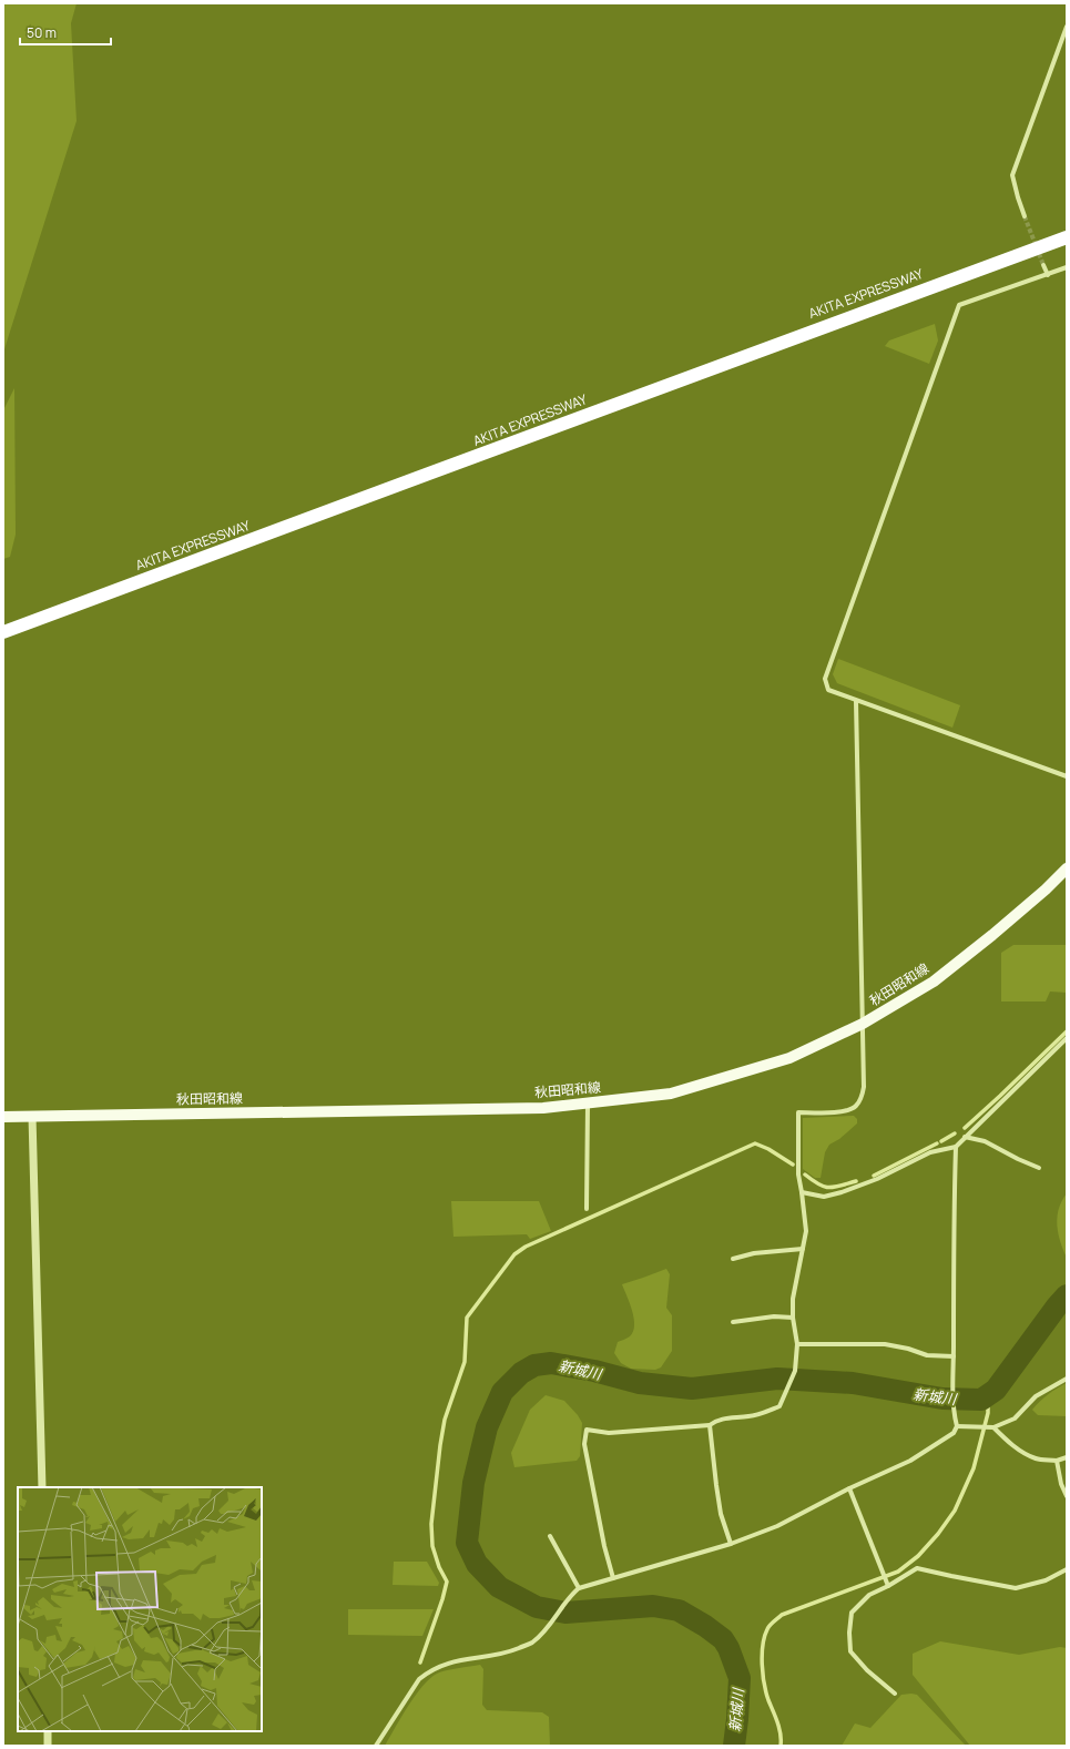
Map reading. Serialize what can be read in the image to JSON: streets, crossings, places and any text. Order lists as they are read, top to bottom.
{
  "streets": {
    "highway": ["AKITA EXPRESSWAY"],
    "main road": ["秋田昭和線"]
  },
  "water": ["新城川"],
  "scale_bar": "50 m"
}
